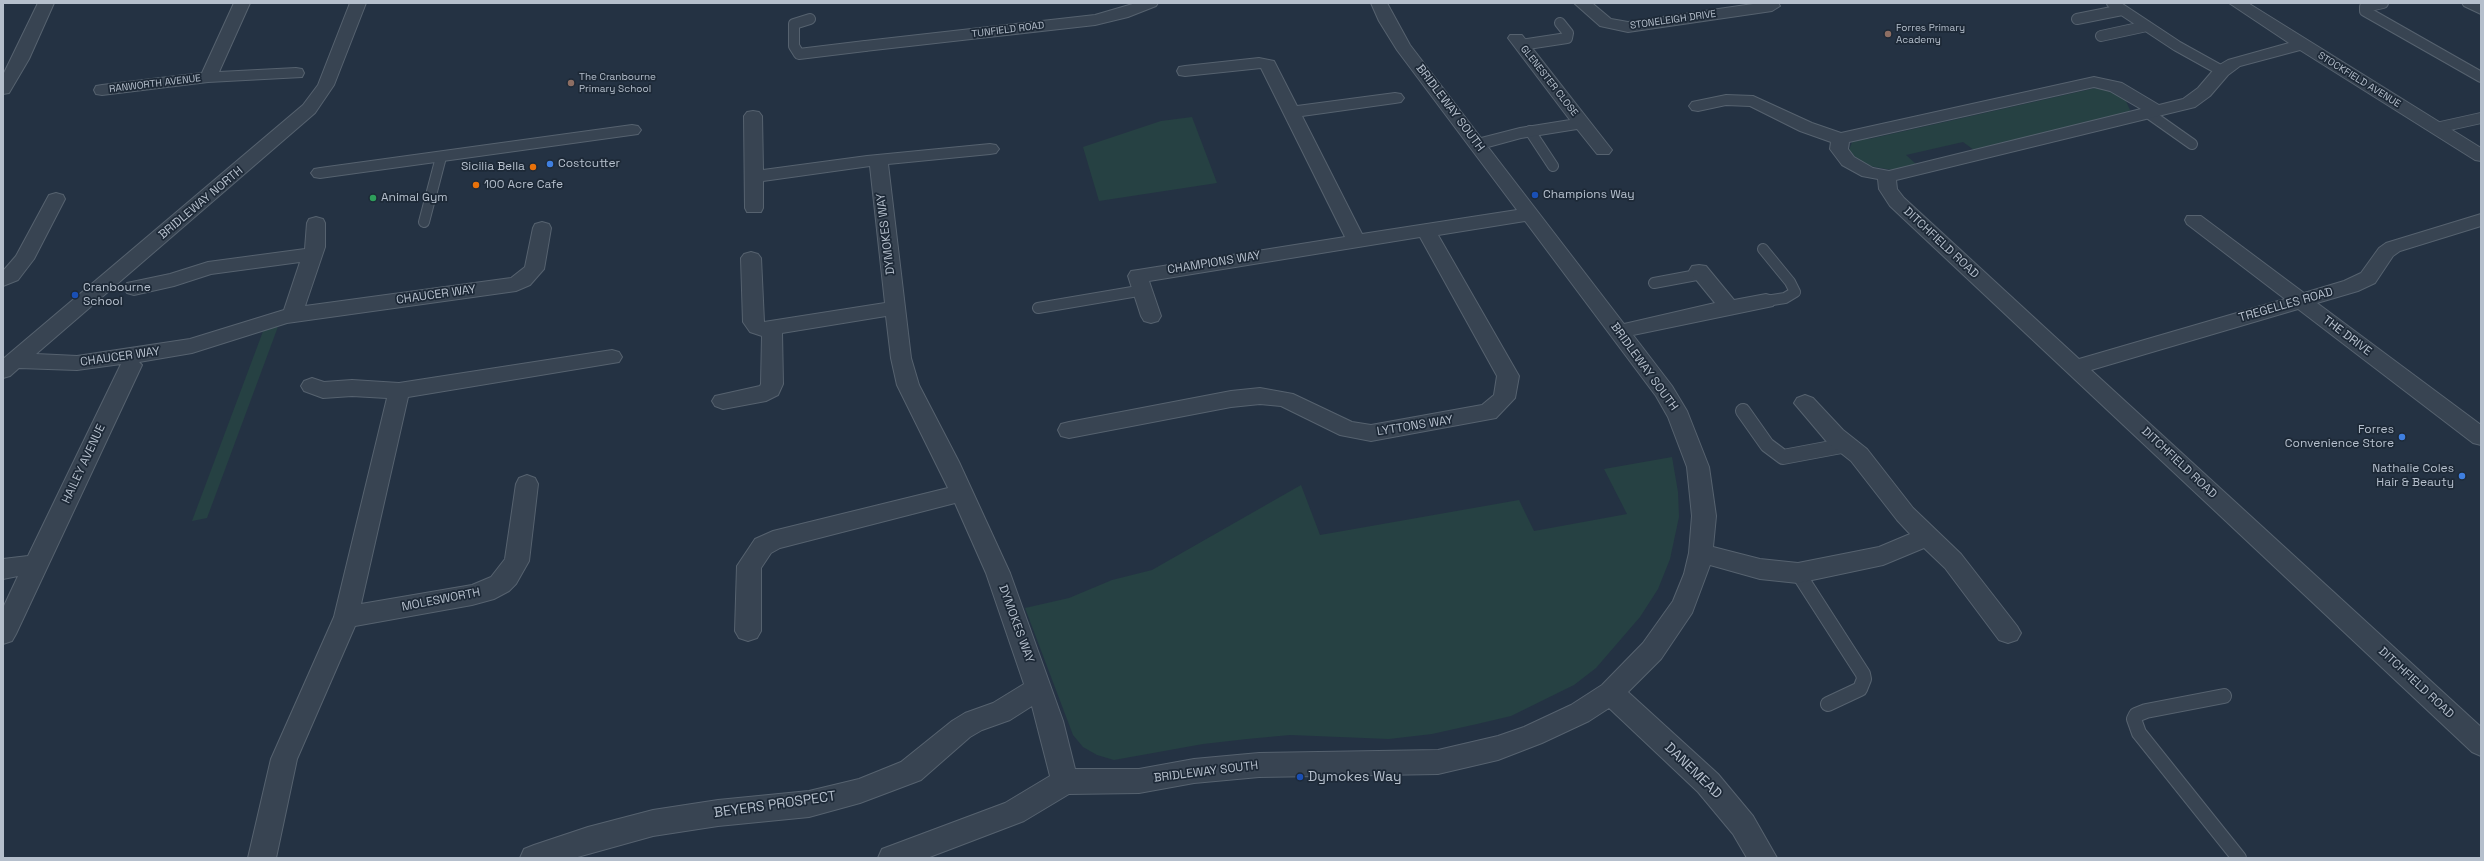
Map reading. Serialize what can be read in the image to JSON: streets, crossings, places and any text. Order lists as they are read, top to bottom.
{
  "streets": {
    "street": [
      "STONELEIGH DRIVE",
      "TUNFIELD ROAD",
      "STOCKFIELD AVENUE",
      "GLENESTER CLOSE",
      "RANWORTH AVENUE",
      "BRIDLEWAY SOUTH",
      "BRIDLEWAY NORTH",
      "DYMOKES WAY",
      "DITCHFIELD ROAD",
      "CHAMPIONS WAY",
      "CHAUCER WAY",
      "TREGELLES ROAD",
      "THE DRIVE",
      "LYTTONS WAY",
      "HAILEY AVENUE",
      "MOLESWORTH",
      "DANEMEAD",
      "BEYERS PROSPECT"
    ]
  },
  "crossings": [
    ["GLENESTER CLOSE", "BRIDLEWAY SOUTH"],
    ["BRIDLEWAY SOUTH", "DYMOKES WAY"],
    ["BRIDLEWAY SOUTH", "CHAMPIONS WAY"],
    ["BRIDLEWAY SOUTH", "DANEMEAD"],
    ["BRIDLEWAY NORTH", "CHAUCER WAY"],
    ["DYMOKES WAY", "BEYERS PROSPECT"],
    ["DITCHFIELD ROAD", "TREGELLES ROAD"],
    ["CHAMPIONS WAY", "LYTTONS WAY"],
    ["TREGELLES ROAD", "THE DRIVE"]
  ],
  "places": [
    "Forres Primary Academy",
    "The Cranbourne Primary School",
    "Costcutter",
    "Sicilia Bella",
    "100 Acre Cafe",
    "Champions Way",
    "Animal Gym",
    "Cranbourne School",
    "Forres Convenience Store",
    "Nathalie Coles Hair & Beauty",
    "Dymokes Way"
  ]
}
